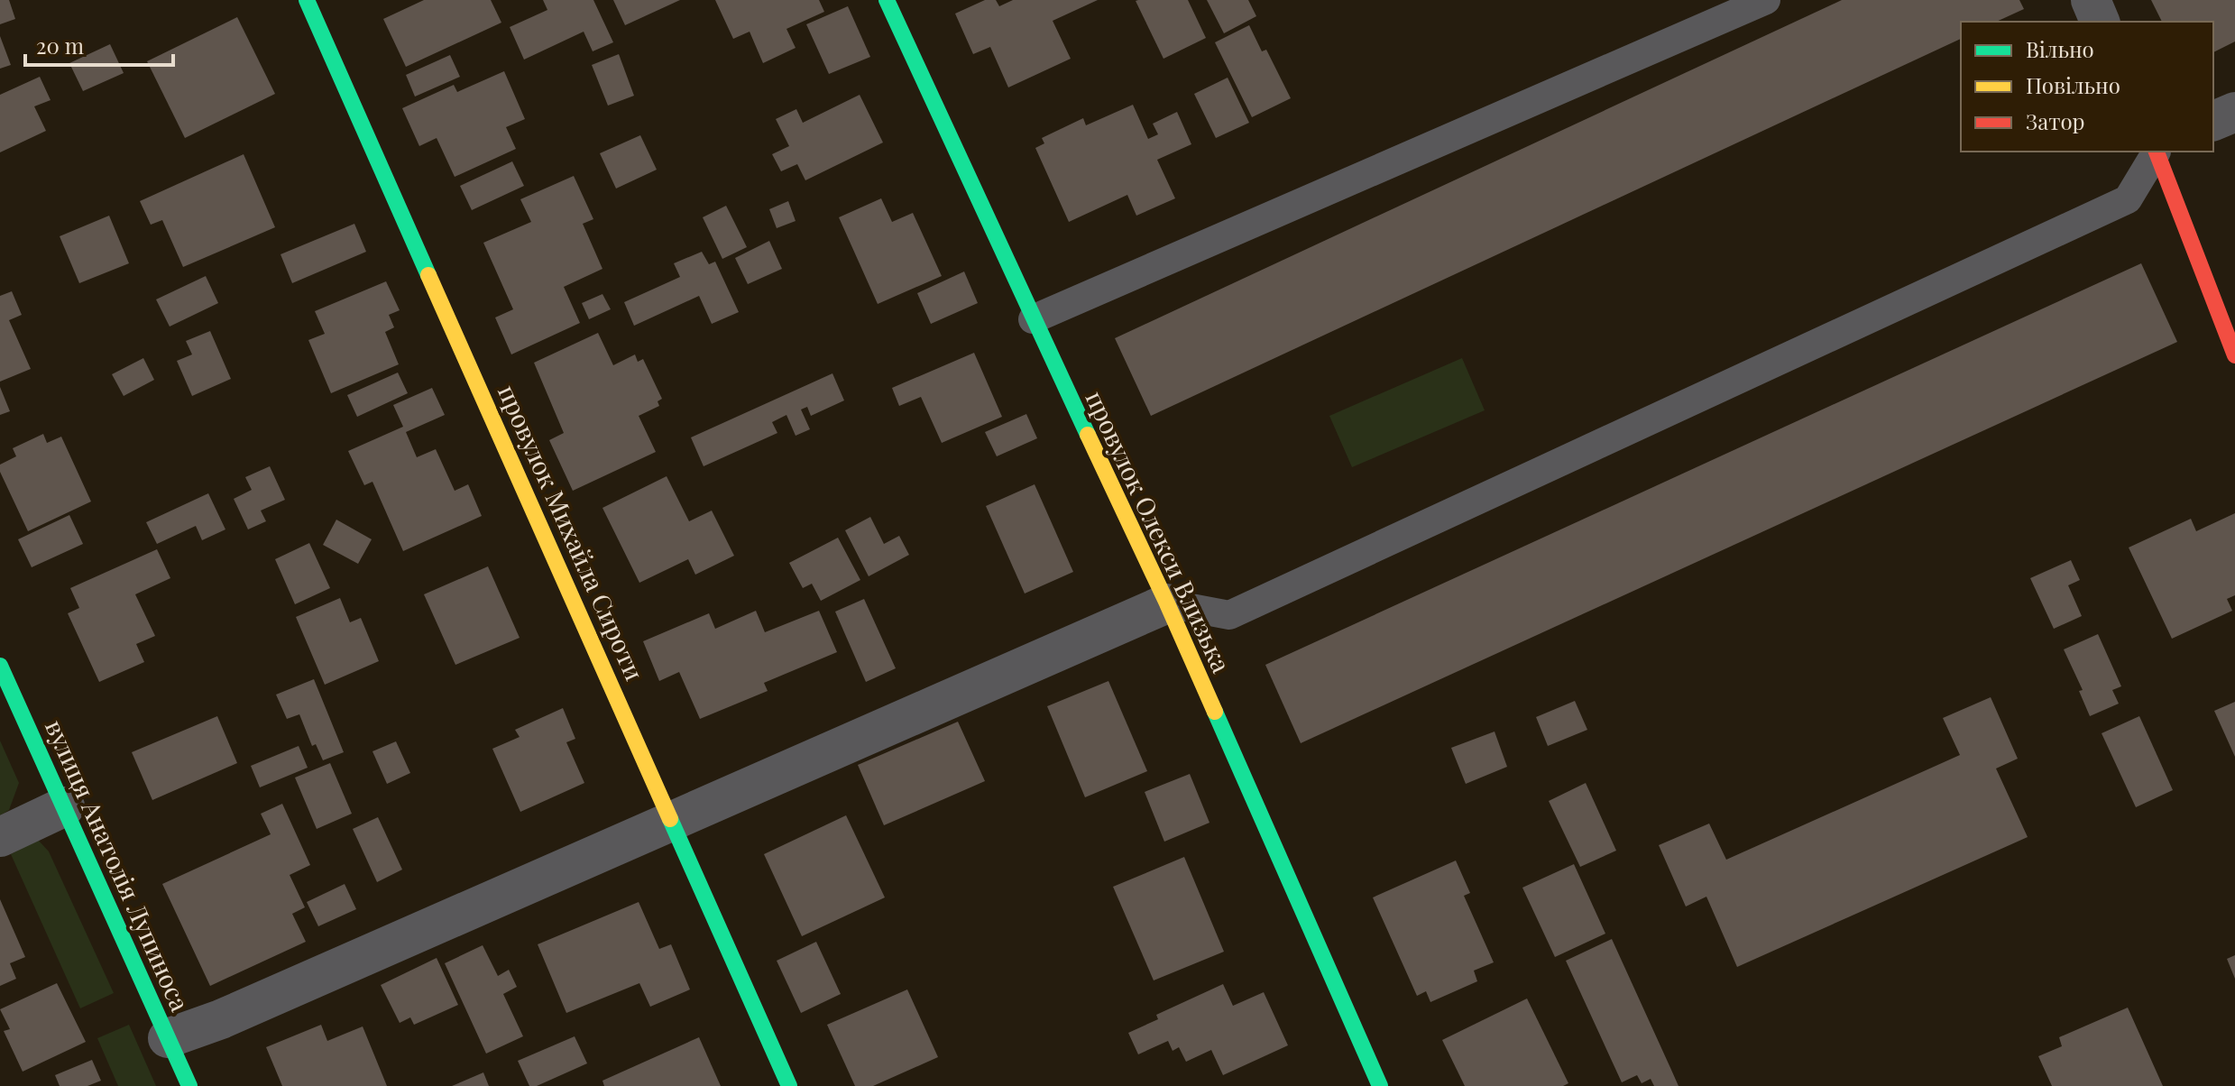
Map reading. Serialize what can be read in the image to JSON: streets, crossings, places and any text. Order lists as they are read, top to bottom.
{
  "streets": {
    "street": ["провулок Олекси Влизька", "провулок Михайла Сироти", "вулиця Анатолія Лупиноса"]
  },
  "legend": ["Вільно", "Повільно", "Затор"],
  "scale_bar": "20 m"
}
